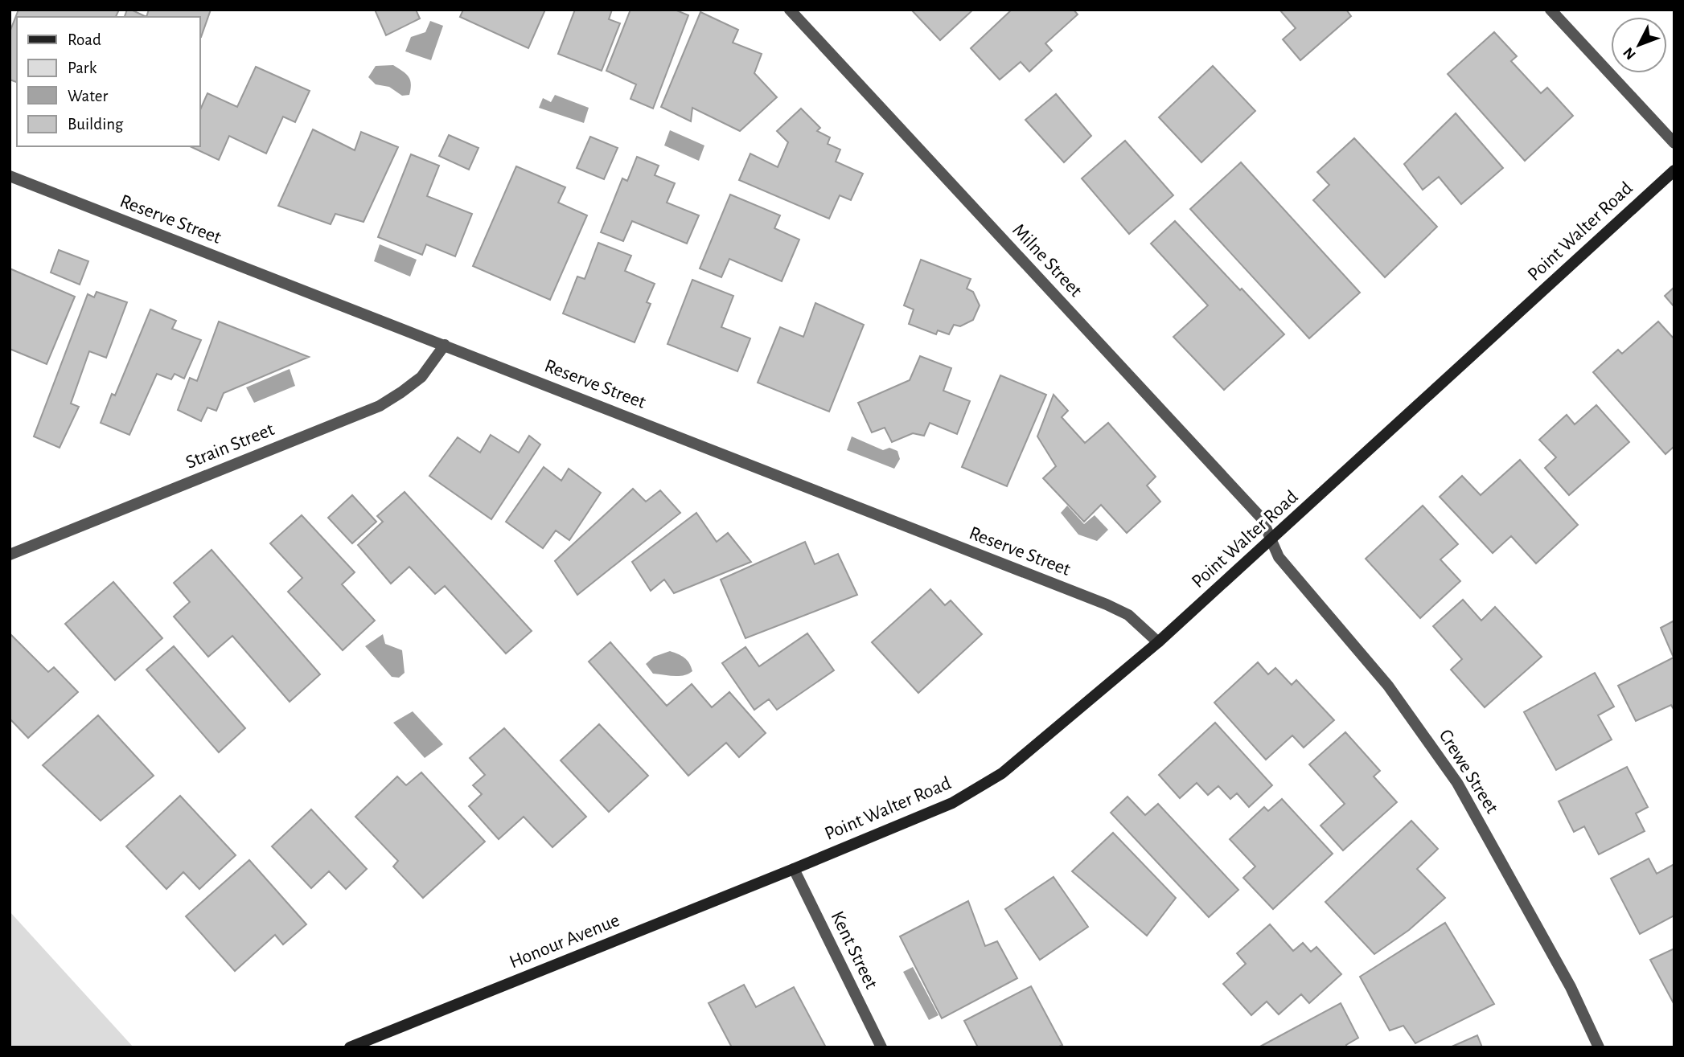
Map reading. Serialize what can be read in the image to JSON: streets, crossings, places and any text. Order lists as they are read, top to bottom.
{
  "streets": {
    "street": [
      "Reserve Street",
      "Point Walter Road",
      "Milne Street",
      "Strain Street",
      "Crewe Street",
      "Honour Avenue",
      "Kent Street"
    ]
  },
  "crossings": [
    ["Reserve Street", "Point Walter Road"],
    ["Reserve Street", "Strain Street"],
    ["Point Walter Road", "Milne Street"],
    ["Point Walter Road", "Crewe Street"],
    ["Point Walter Road", "Honour Avenue"],
    ["Point Walter Road", "Kent Street"],
    ["Milne Street", "Crewe Street"],
    ["Honour Avenue", "Kent Street"]
  ],
  "legend": [
    "Road",
    "Park",
    "Water",
    "Building"
  ],
  "north": "bottom left"
}
